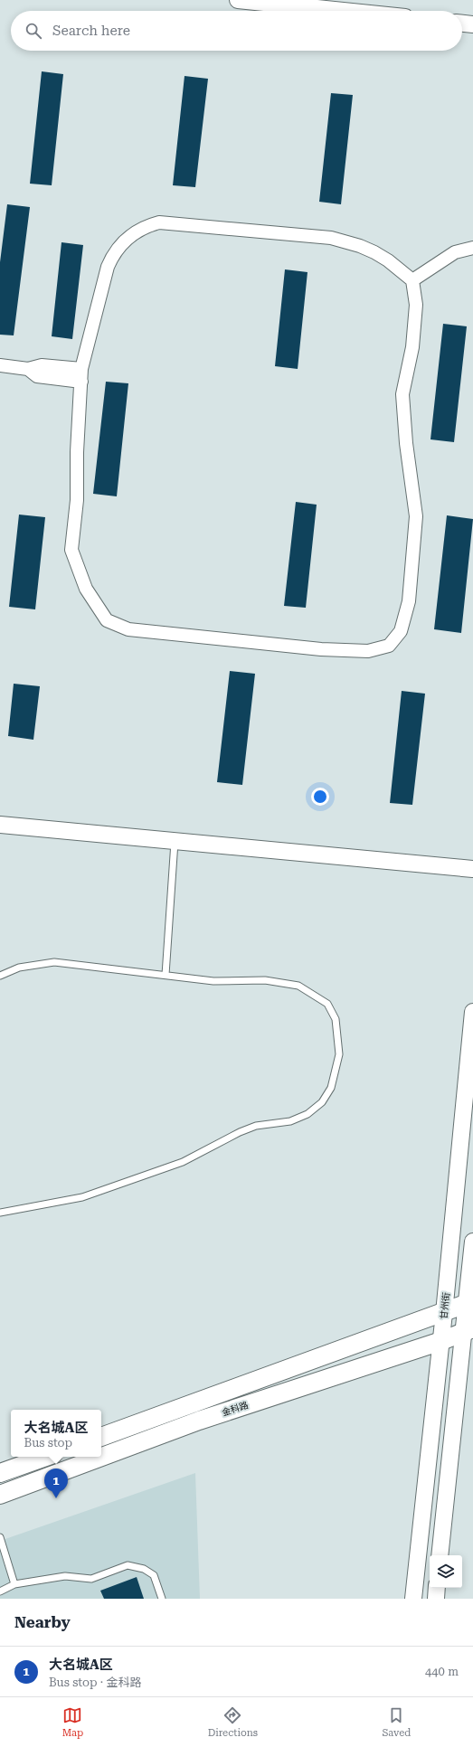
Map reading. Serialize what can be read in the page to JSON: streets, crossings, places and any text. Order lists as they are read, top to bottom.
{
  "streets": {
    "main road": ["金科路"],
    "street": ["甘州街"]
  },
  "crossings": [
    ["甘州街", "金科路"]
  ],
  "page": {
    "search": "Search here",
    "popup": ["大名城A区", "Bus stop"],
    "pins": "1",
    "heading": "Nearby",
    "list": [
      {
        "mark": "1",
        "name": "大名城A区",
        "note": "Bus stop · 金科路",
        "value": "440 m"
      }
    ],
    "nav": ["Map", "Directions", "Saved"]
  }
}
